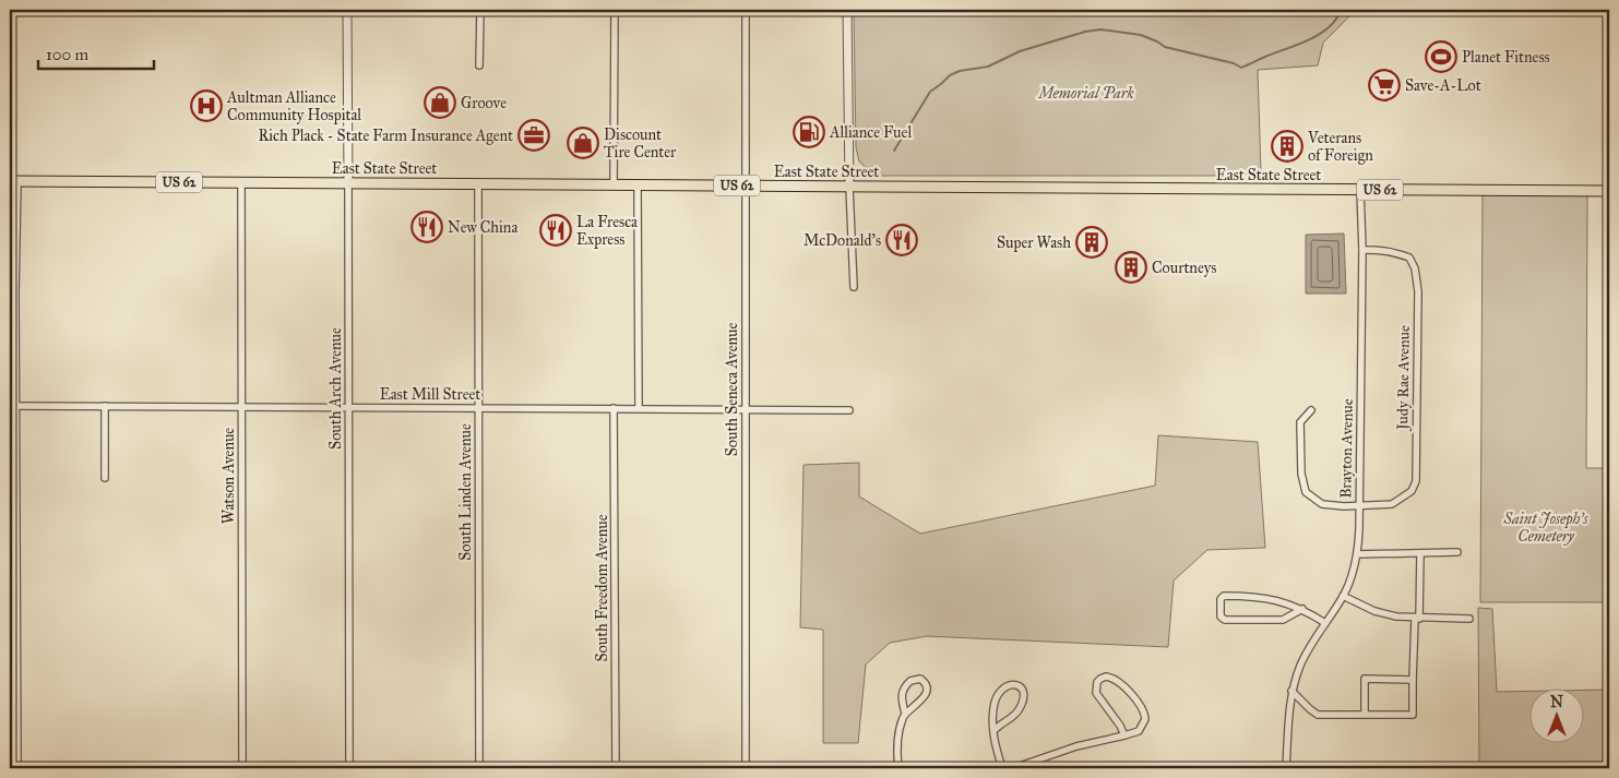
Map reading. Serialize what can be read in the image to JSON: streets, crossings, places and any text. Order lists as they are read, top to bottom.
{
  "streets": {
    "highway": ["East State Street", "US 62"],
    "street": [
      "Judy Rae Avenue",
      "South Arch Avenue",
      "South Seneca Avenue",
      "East Mill Street",
      "Brayton Avenue",
      "Watson Avenue",
      "South Linden Avenue",
      "South Freedom Avenue"
    ]
  },
  "crossings": [
    ["East State Street", "South Arch Avenue"],
    ["East State Street", "South Seneca Avenue"],
    ["East State Street", "Brayton Avenue"],
    ["East State Street", "Watson Avenue"],
    ["East State Street", "South Linden Avenue"],
    ["Judy Rae Avenue", "Brayton Avenue"],
    ["South Arch Avenue", "East Mill Street"],
    ["South Seneca Avenue", "East Mill Street"],
    ["East Mill Street", "Watson Avenue"],
    ["East Mill Street", "South Linden Avenue"],
    ["East Mill Street", "South Freedom Avenue"]
  ],
  "parks": ["Memorial Park", "Saint Joseph's Cemetery"],
  "places": {
    "sports": ["Planet Fitness"],
    "supermarket": ["Save-A-Lot"],
    "shop": ["Groove", "Discount Tire Center"],
    "hospital": ["Aultman Alliance Community Hospital"],
    "fuel station": ["Alliance Fuel"],
    "office": ["Rich Plack - State Farm Insurance Agent"],
    "building": ["Veterans of Foreign", "Super Wash", "Courtneys"],
    "restaurant": ["New China", "La Fresca Express", "McDonald's"]
  },
  "scale_bar": "100 m",
  "north": "top"
}
